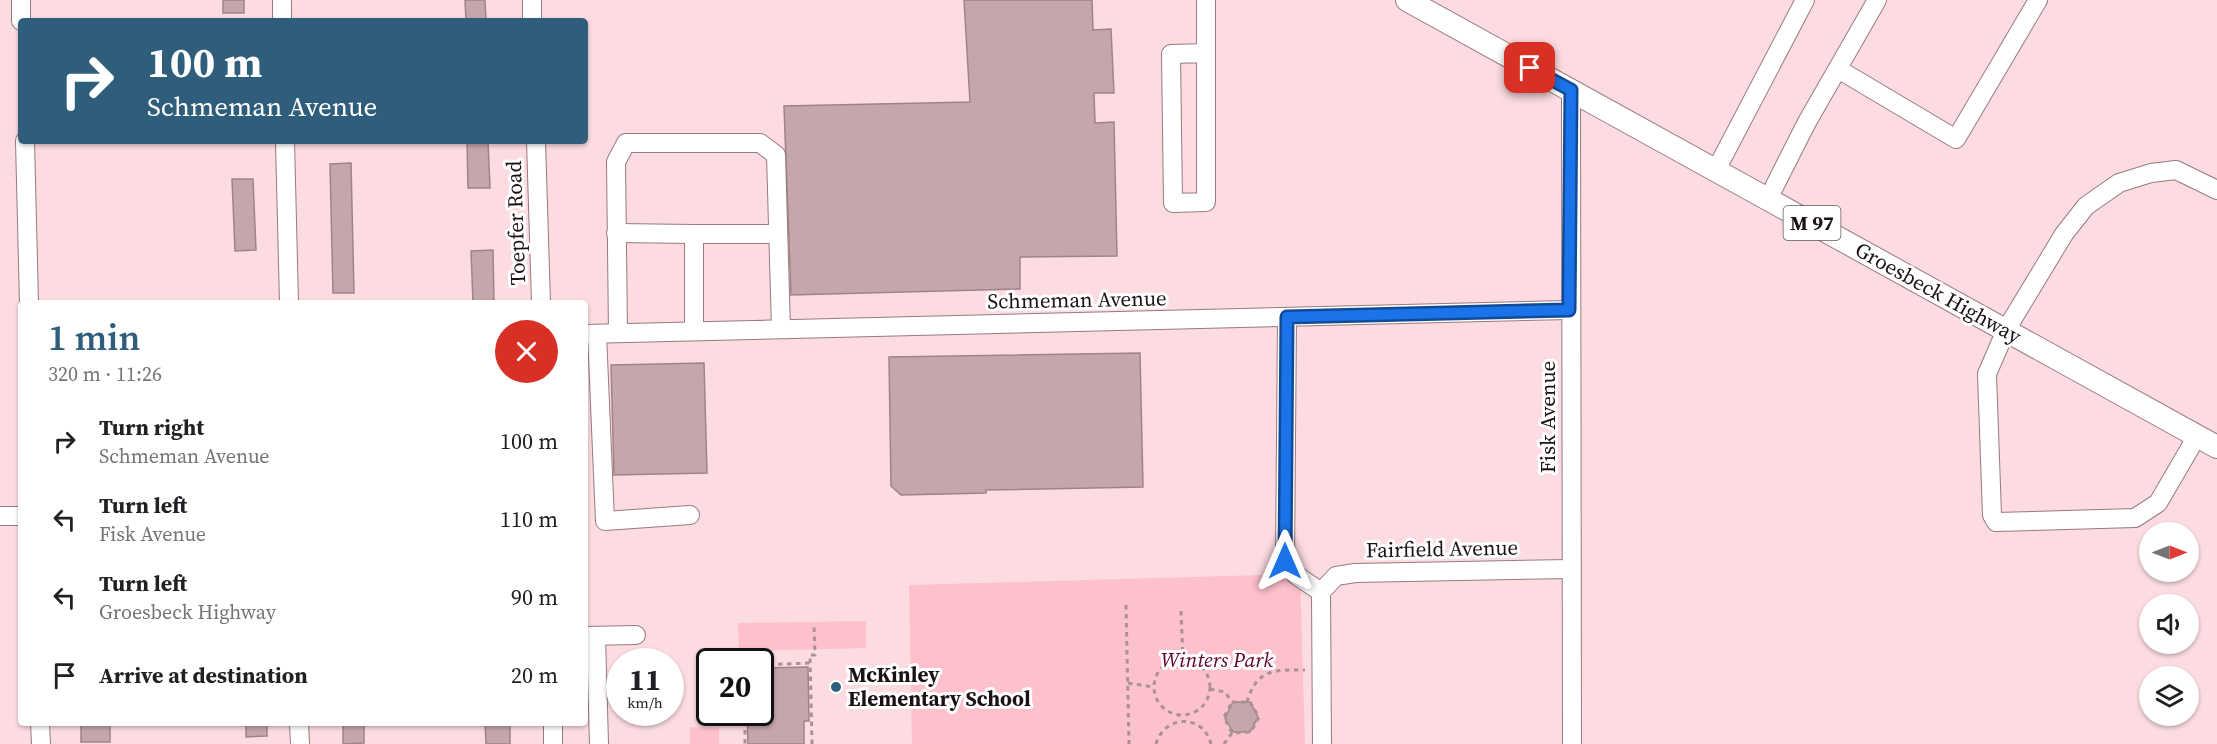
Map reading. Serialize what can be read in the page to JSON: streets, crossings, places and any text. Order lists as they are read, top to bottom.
{
  "streets": {
    "main road": ["M 97", "Groesbeck Highway"],
    "street": [
      "Toepfer Road",
      "Schmeman Avenue",
      "Fisk Avenue",
      "Fairfield Avenue"
    ]
  },
  "crossings": [
    ["Groesbeck Highway", "Fisk Avenue"],
    ["Schmeman Avenue", "Fisk Avenue"],
    ["Fisk Avenue", "Fairfield Avenue"]
  ],
  "parks": ["Winters Park"],
  "places": ["McKinley Elementary School"],
  "north": "right",
  "page": {
    "turn": ["100 m", "Schmeman Avenue"],
    "heading": ["1 min", "320 m · 11:26"],
    "list": [
      {
        "name": "Turn right",
        "note": "Schmeman Avenue",
        "value": "100 m"
      },
      {
        "name": "Turn left",
        "note": "Fisk Avenue",
        "value": "110 m"
      },
      {
        "name": "Turn left",
        "note": "Groesbeck Highway",
        "value": "90 m"
      },
      {
        "name": "Arrive at destination",
        "value": "20 m"
      }
    ],
    "speed": "11 km/h",
    "limit": "20"
  }
}
